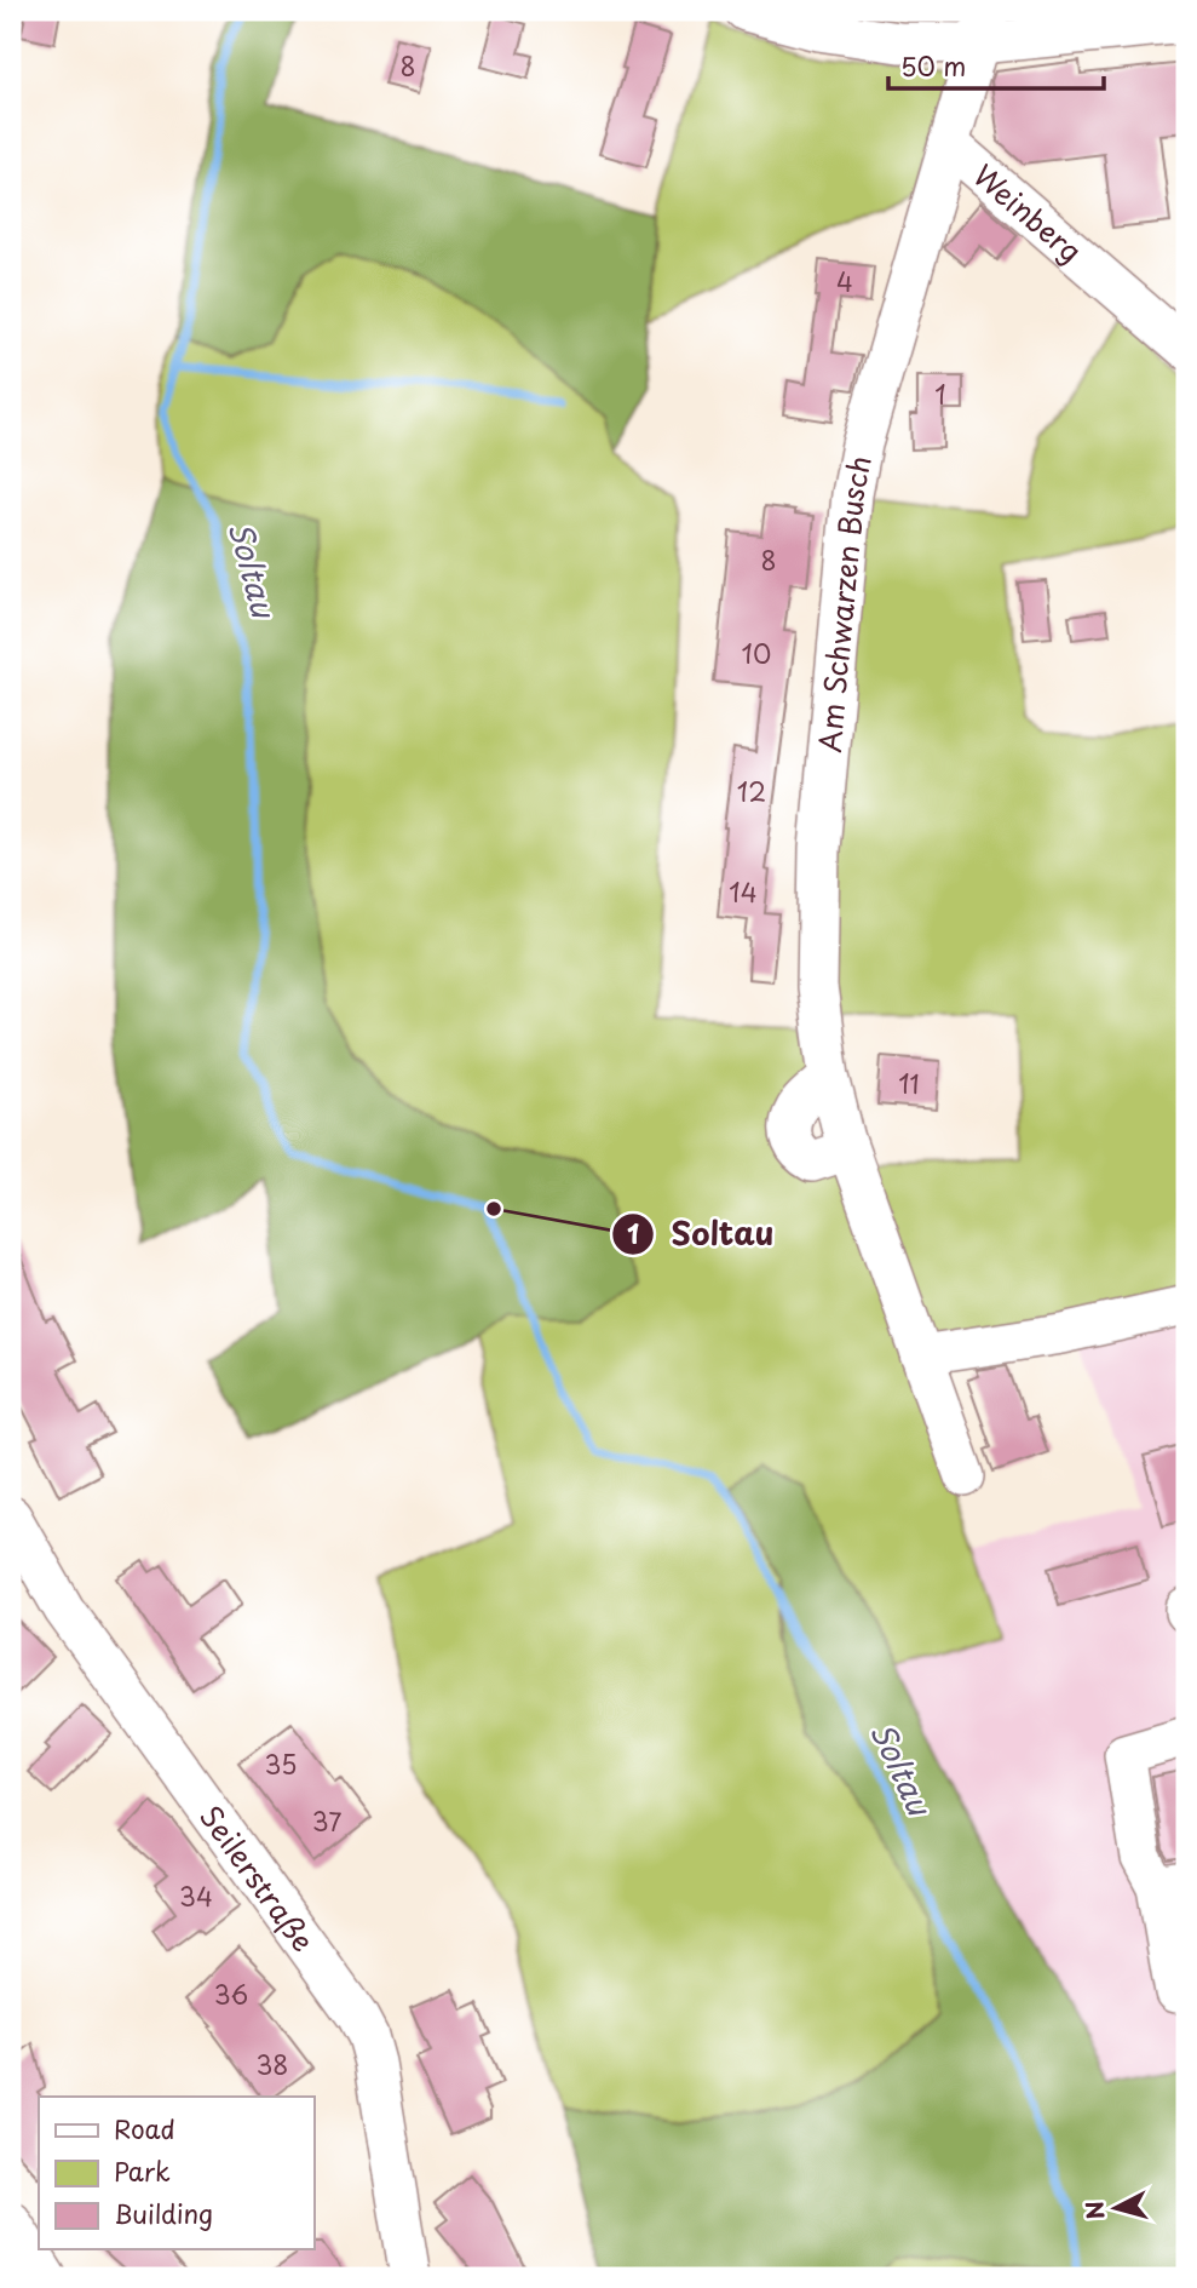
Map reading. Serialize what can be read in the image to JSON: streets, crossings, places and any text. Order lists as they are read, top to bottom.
{
  "streets": {
    "street": ["Weinberg", "Am Schwarzen Busch", "Seilerstraße"]
  },
  "crossings": [
    ["Weinberg", "Am Schwarzen Busch"]
  ],
  "water": ["Soltau"],
  "places": ["Soltau"],
  "house_numbers": [
    "8",
    "4",
    "1",
    "8",
    "10",
    "12",
    "14",
    "11",
    "35",
    "37",
    "34",
    "36",
    "38"
  ],
  "legend": ["Road", "Park", "Building"],
  "scale_bar": "50 m",
  "north": "left"
}
